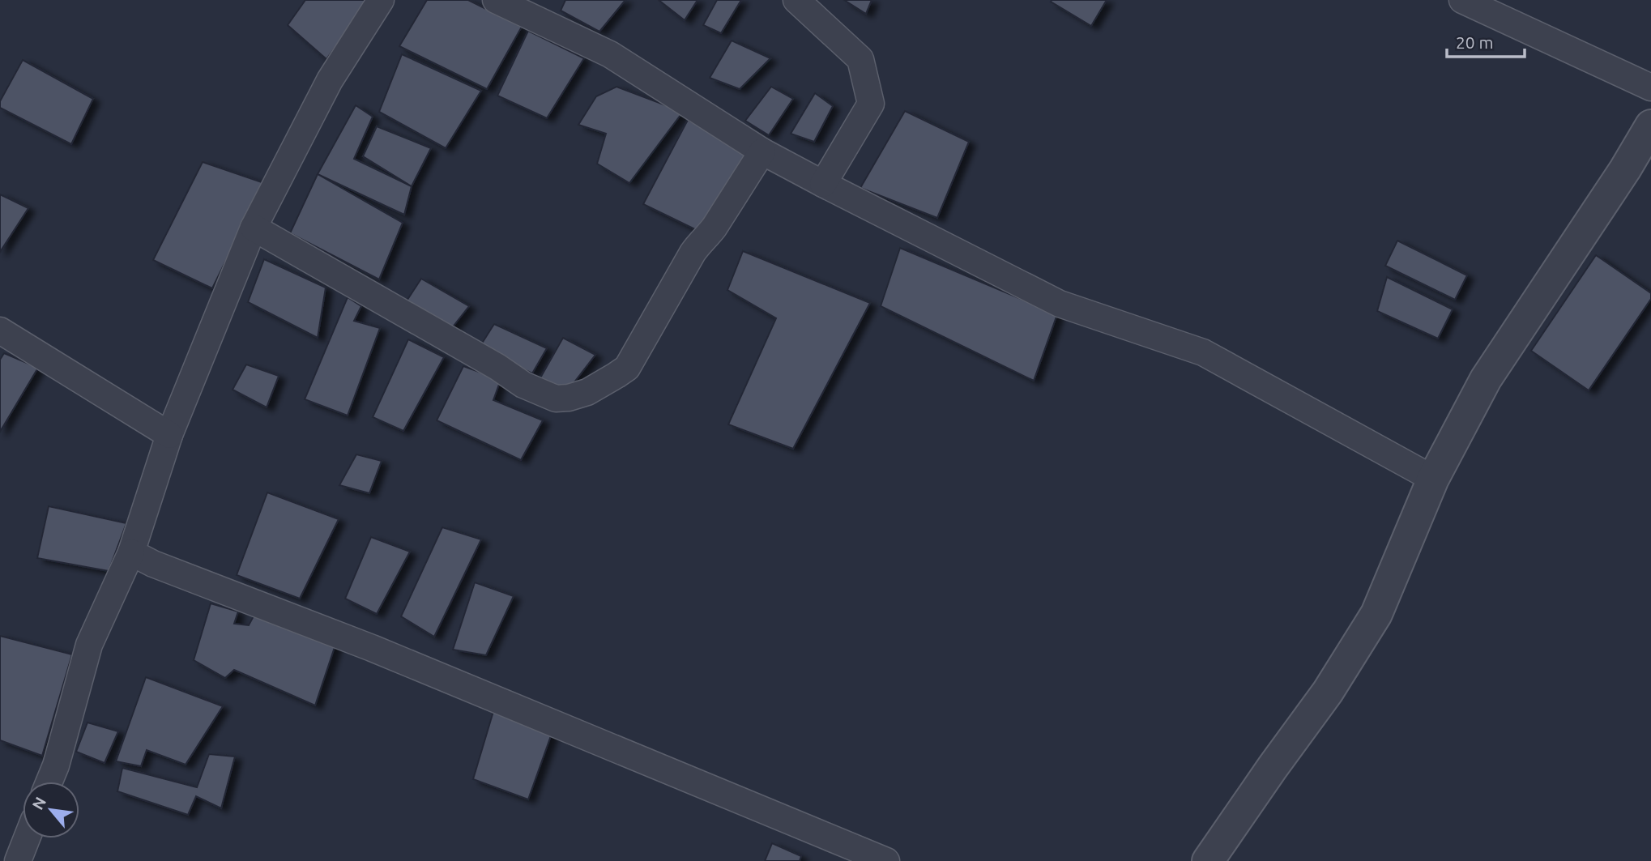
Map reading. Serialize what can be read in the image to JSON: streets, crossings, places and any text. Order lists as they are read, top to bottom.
{
  "scale_bar": "20 m",
  "north": "top left"
}
